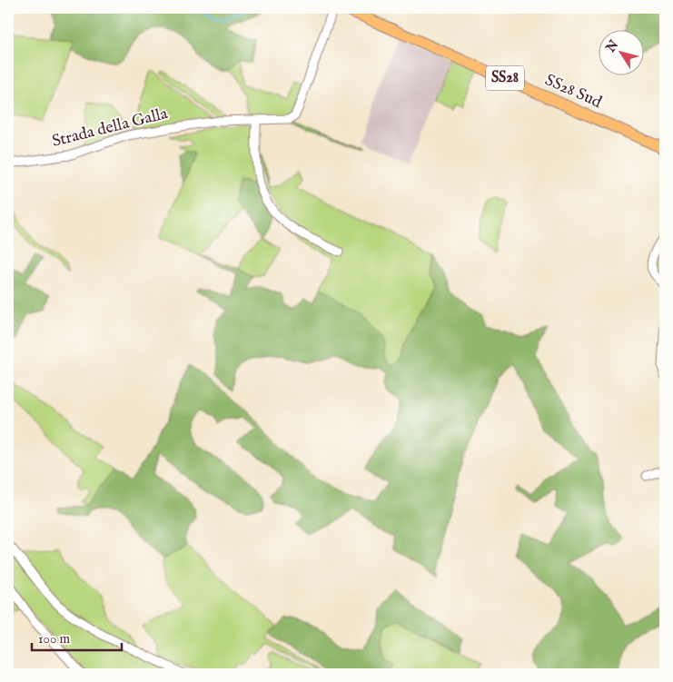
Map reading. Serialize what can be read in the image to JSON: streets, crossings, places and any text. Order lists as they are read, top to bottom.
{
  "streets": {
    "main road": ["SS28", "SS28 Sud"],
    "street": ["Strada della Galla"]
  },
  "scale_bar": "100 m",
  "north": "top left"
}
